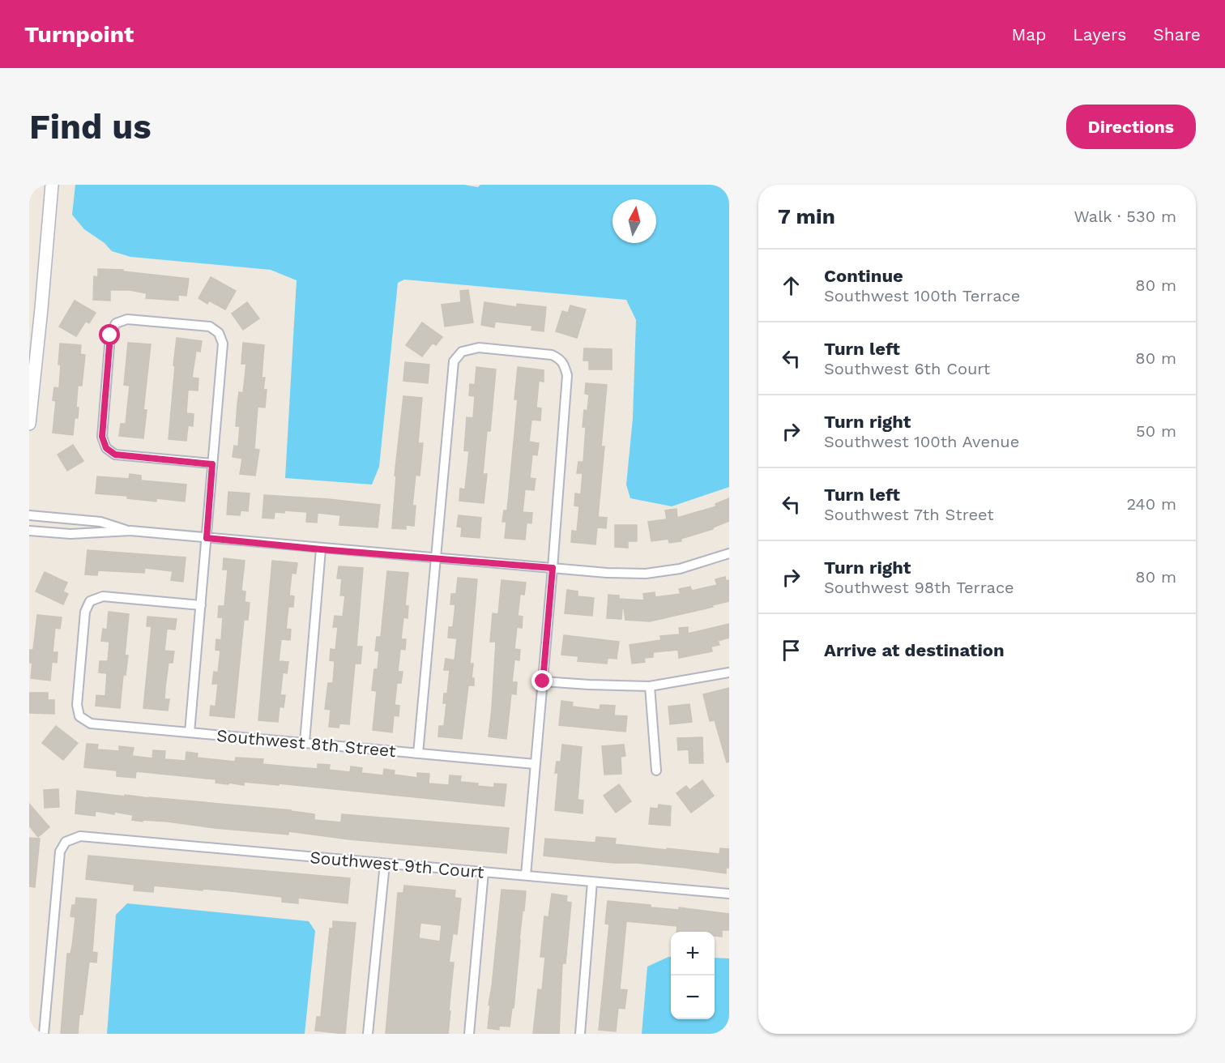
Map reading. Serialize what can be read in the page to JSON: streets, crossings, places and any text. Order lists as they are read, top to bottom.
{
  "streets": {
    "street": ["Southwest 8th Street", "Southwest 9th Court"]
  },
  "north": "top",
  "page": {
    "header": "Turnpoint",
    "nav": ["Map", "Layers", "Share"],
    "buttons": "Directions",
    "title": "Find us",
    "heading": ["7 min", "Walk · 530 m"],
    "list": [
      ["Continue", "Southwest 100th Terrace", "80 m"],
      ["Turn left", "Southwest 6th Court", "80 m"],
      ["Turn right", "Southwest 100th Avenue", "50 m"],
      ["Turn left", "Southwest 7th Street", "240 m"],
      ["Turn right", "Southwest 98th Terrace", "80 m"],
      "Arrive at destination"
    ],
    "map_buttons": ["+", "−"]
  }
}
